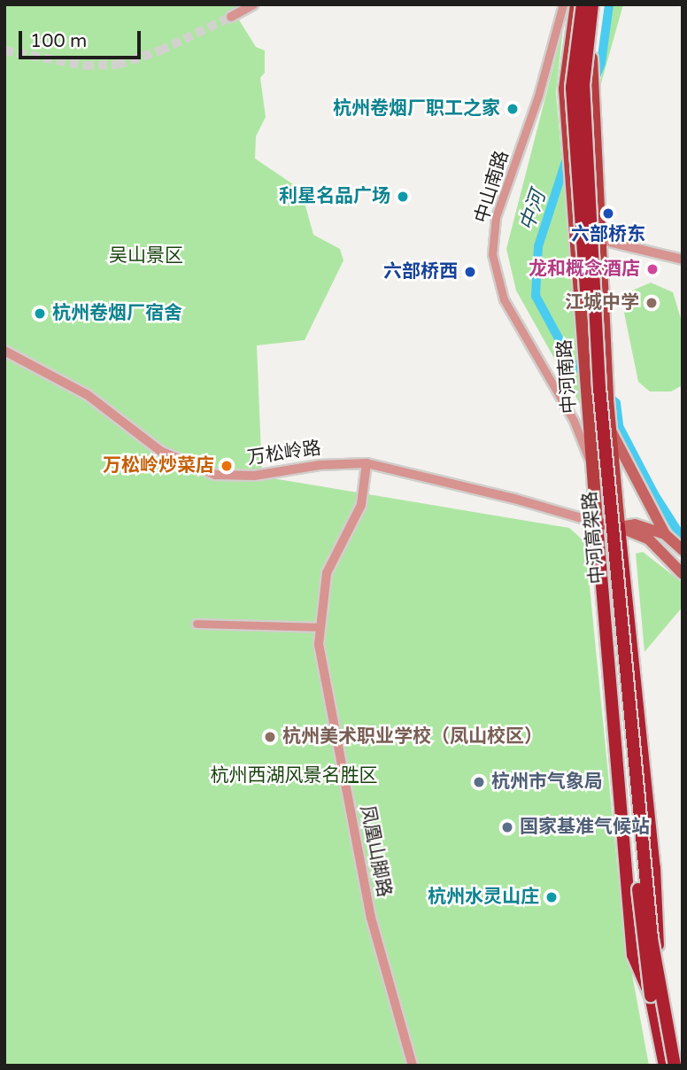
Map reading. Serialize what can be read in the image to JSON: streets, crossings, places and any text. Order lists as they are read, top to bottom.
{
  "streets": {
    "highway": ["中河高架路"],
    "main road": ["中河南路"],
    "street": ["中山南路", "万松岭路", "凤凰山脚路"]
  },
  "crossings": [
    ["中山南路", "中河南路"],
    ["中河南路", "万松岭路"],
    ["万松岭路", "凤凰山脚路"]
  ],
  "water": ["中河"],
  "parks": ["吴山景区", "杭州西湖风景名胜区"],
  "places": [
    "杭州卷烟厂职工之家",
    "利星名品广场",
    "六部桥东",
    "龙和概念酒店",
    "六部桥西",
    "江城中学",
    "杭州卷烟厂宿舍",
    "万松岭炒菜店",
    "杭州美术职业学校（凤山校区）",
    "杭州市气象局",
    "国家基准气候站",
    "杭州水灵山庄"
  ],
  "scale_bar": "100 m"
}
